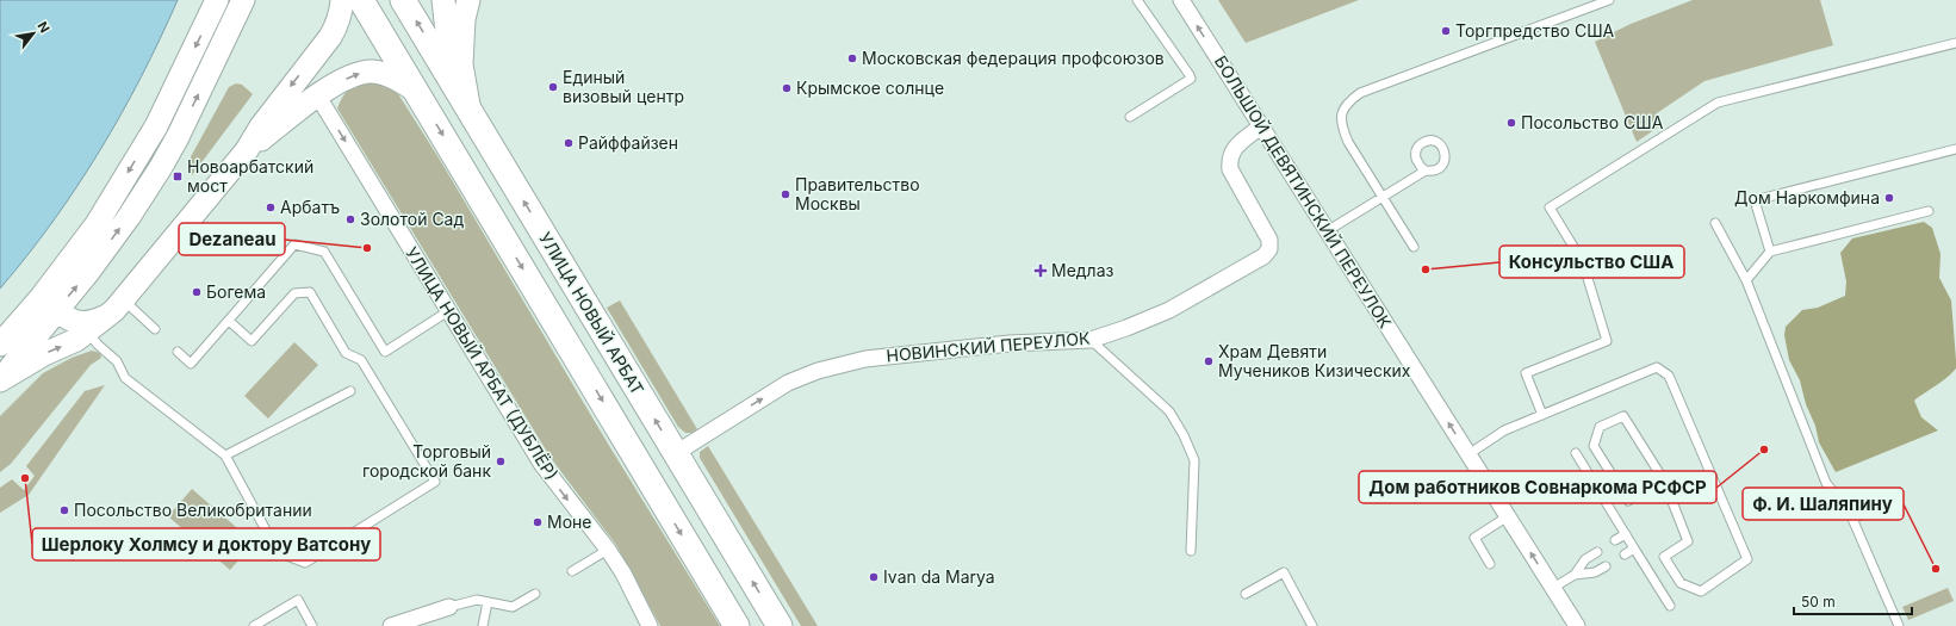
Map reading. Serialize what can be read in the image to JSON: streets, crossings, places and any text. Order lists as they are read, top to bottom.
{
  "streets": {
    "main road": ["УЛИЦА НОВЫЙ АРБАТ"],
    "street": ["БОЛЬШОЙ ДЕВЯТИНСКИЙ ПЕРЕУЛОК", "НОВИНСКИЙ ПЕРЕУЛОК", "УЛИЦА НОВЫЙ АРБАТ (ДУБЛЁР)"]
  },
  "crossings": [
    ["БОЛЬШОЙ ДЕВЯТИНСКИЙ ПЕРЕУЛОК", "НОВИНСКИЙ ПЕРЕУЛОК"],
    ["УЛИЦА НОВЫЙ АРБАТ", "НОВИНСКИЙ ПЕРЕУЛОК"]
  ],
  "one_way": ["БОЛЬШОЙ ДЕВЯТИНСКИЙ ПЕРЕУЛОК", "НОВИНСКИЙ ПЕРЕУЛОК", "УЛИЦА НОВЫЙ АРБАТ (ДУБЛЁР)"],
  "places": {
    "other": [
      "Торгпредство США",
      "Московская федерация профсоюзов",
      "Единый визовый центр",
      "Крымское солнце",
      "Посольство США",
      "Райффайзен",
      "Правительство Москвы",
      "Дом Наркомфина",
      "Арбатъ",
      "Золотой Сад",
      "Dezaneau",
      "Консульство США",
      "Богема",
      "Храм Девяти Мучеников Кизических",
      "Дом работников Совнаркома РСФСР",
      "Торговый городской банк",
      "Шерлоку Холмсу и доктору Ватсону",
      "Посольство Великобритании",
      "Моне",
      "Ф. И. Шаляпину",
      "Ivan da Marya"
    ],
    "transit": ["Новоарбатский мост"],
    "health": ["Медлаз"]
  },
  "scale_bar": "50 m",
  "north": "top right"
}
